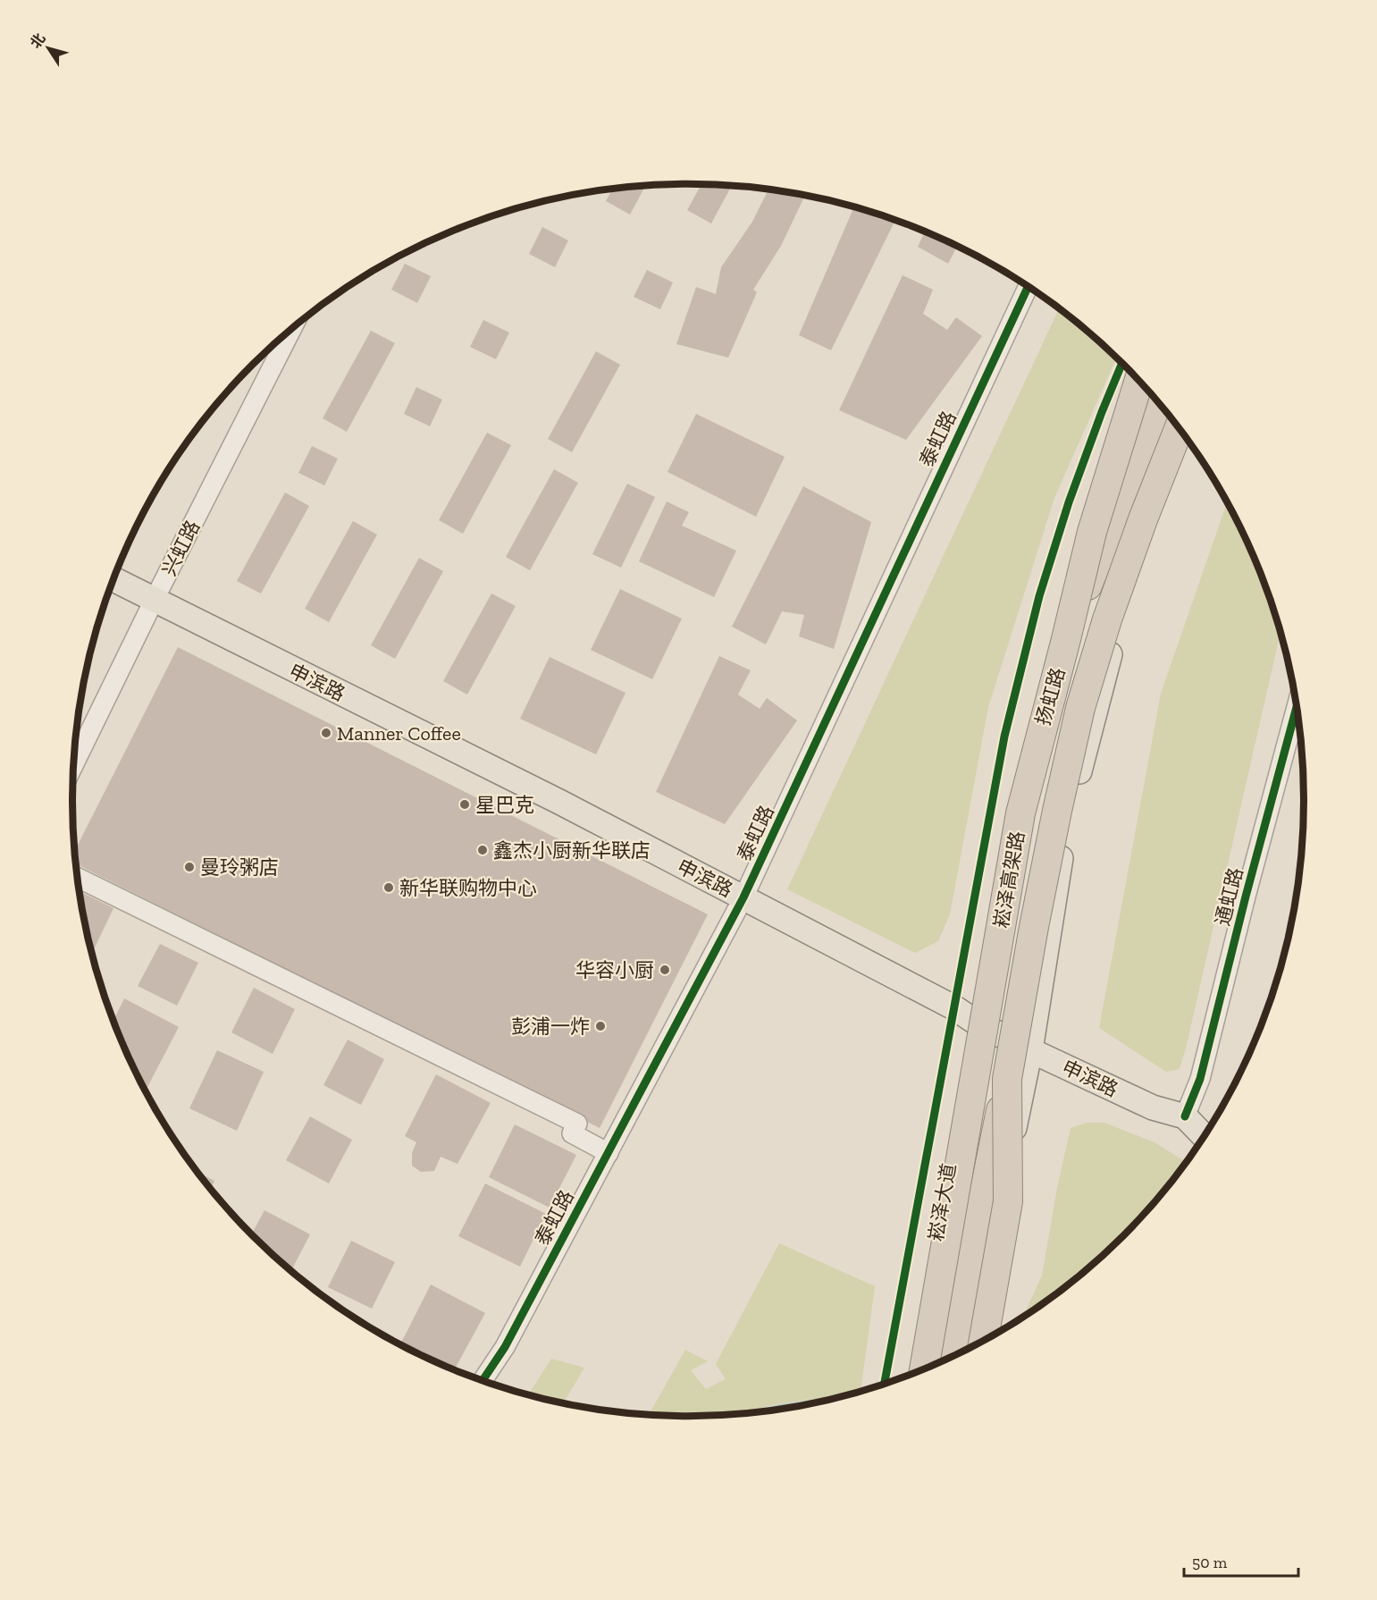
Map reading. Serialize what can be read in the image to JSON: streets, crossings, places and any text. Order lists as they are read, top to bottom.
{
  "streets": {
    "highway": ["崧泽高架路"],
    "main road": ["申滨路", "扬虹路", "崧泽大道"],
    "street": ["泰虹路", "兴虹路", "通虹路"]
  },
  "crossings": [
    ["泰虹路", "申滨路"],
    ["兴虹路", "申滨路"],
    ["申滨路", "扬虹路"],
    ["申滨路", "通虹路"],
    ["申滨路", "崧泽大道"],
    ["扬虹路", "崧泽大道"]
  ],
  "places": [
    "Manner Coffee",
    "星巴克",
    "鑫杰小厨新华联店",
    "曼玲粥店",
    "新华联购物中心",
    "华容小厨",
    "彭浦一炸"
  ],
  "scale_bar": "50 m",
  "north": "top left"
}
